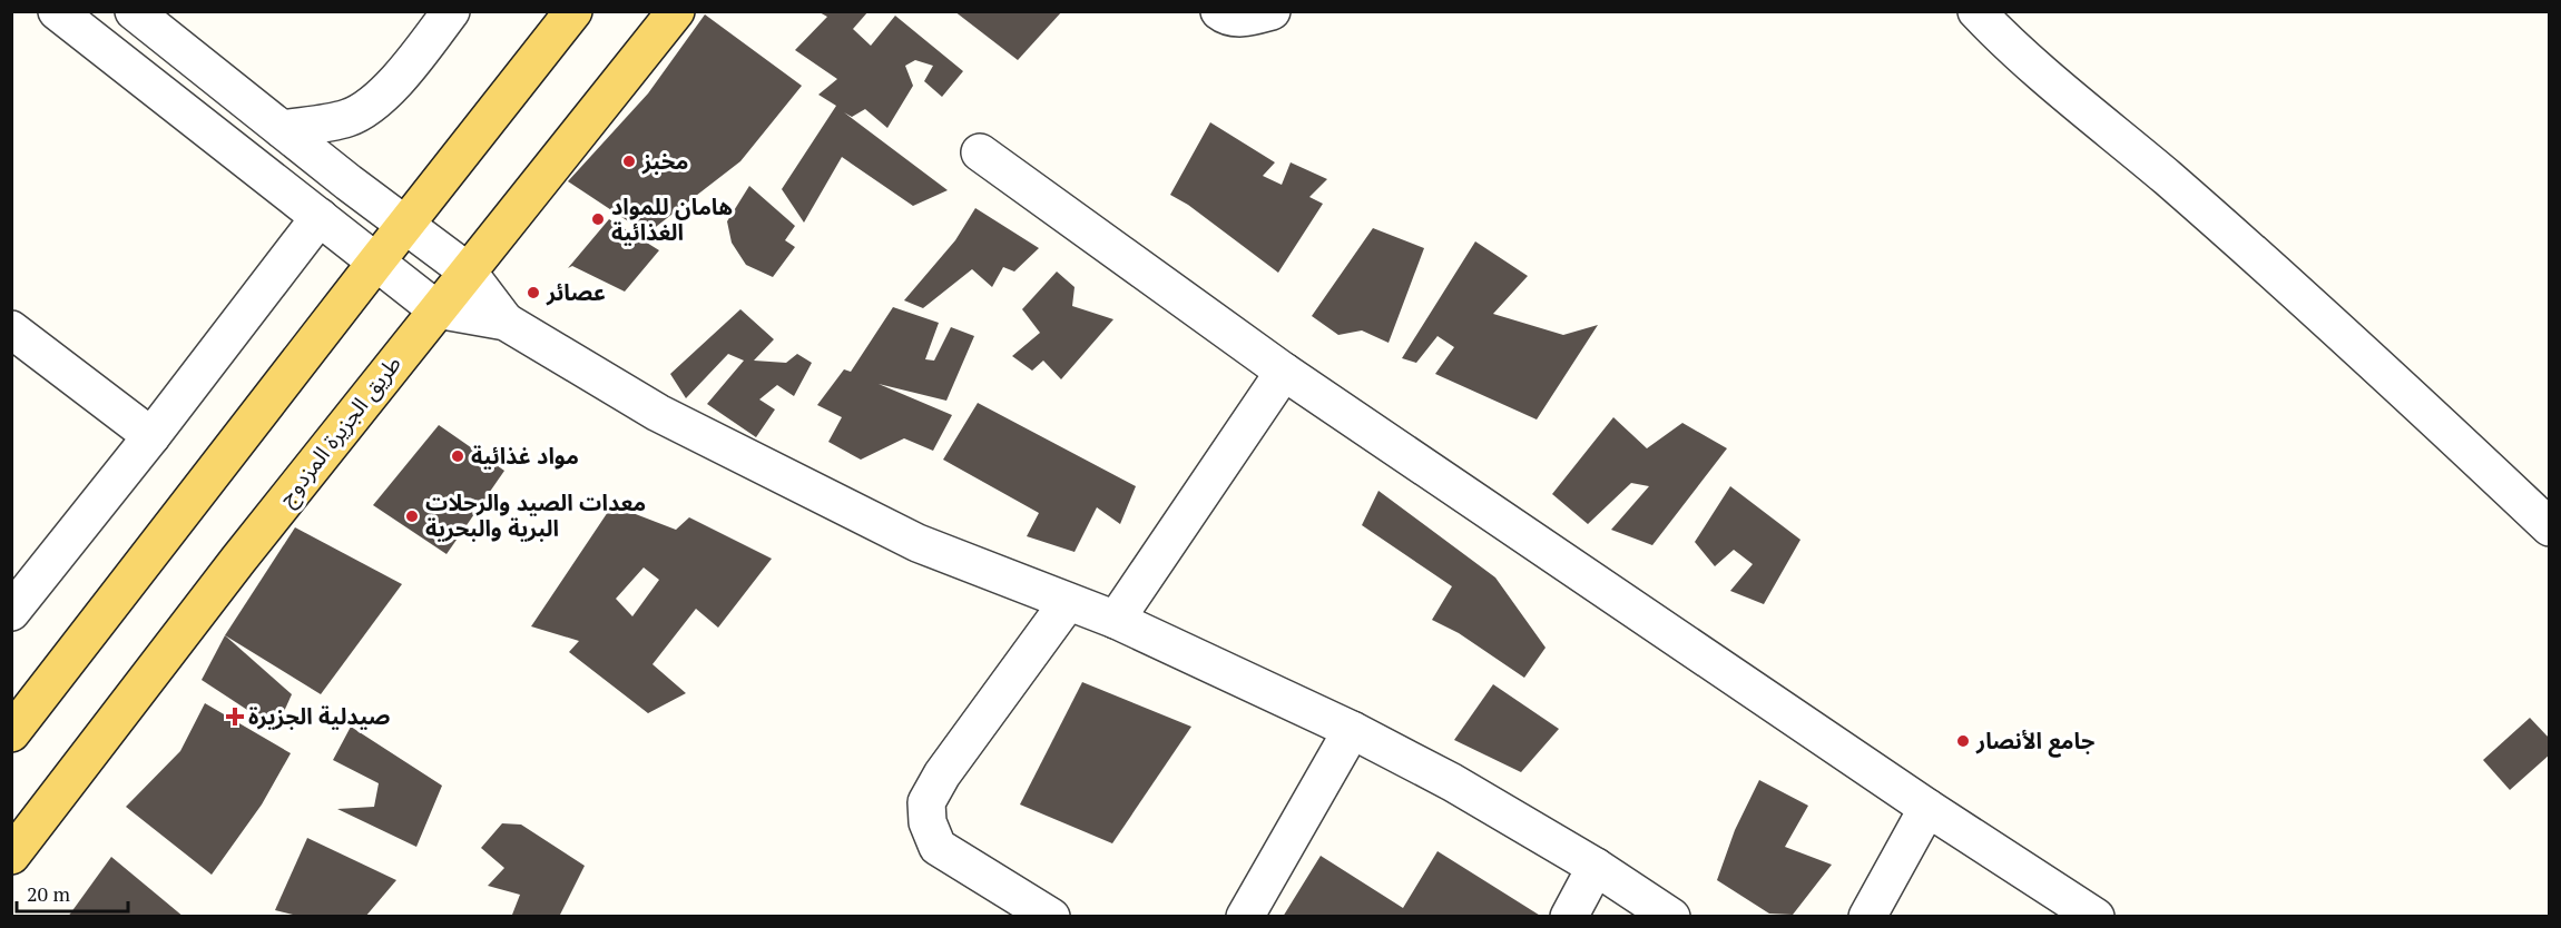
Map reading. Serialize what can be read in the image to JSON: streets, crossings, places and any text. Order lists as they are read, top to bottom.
{
  "streets": {
    "main road": ["طريق الجزيرة المزدوج"]
  },
  "places": {
    "other": [
      "مخبز",
      "هامان للمواد الغذائية",
      "عصائر",
      "مواد غذائية",
      "معدات الصيد والرحلات البرية والبحرية",
      "جامع الأنصار"
    ],
    "health": ["صيدلية الجزيرة"]
  },
  "scale_bar": "20 m"
}
